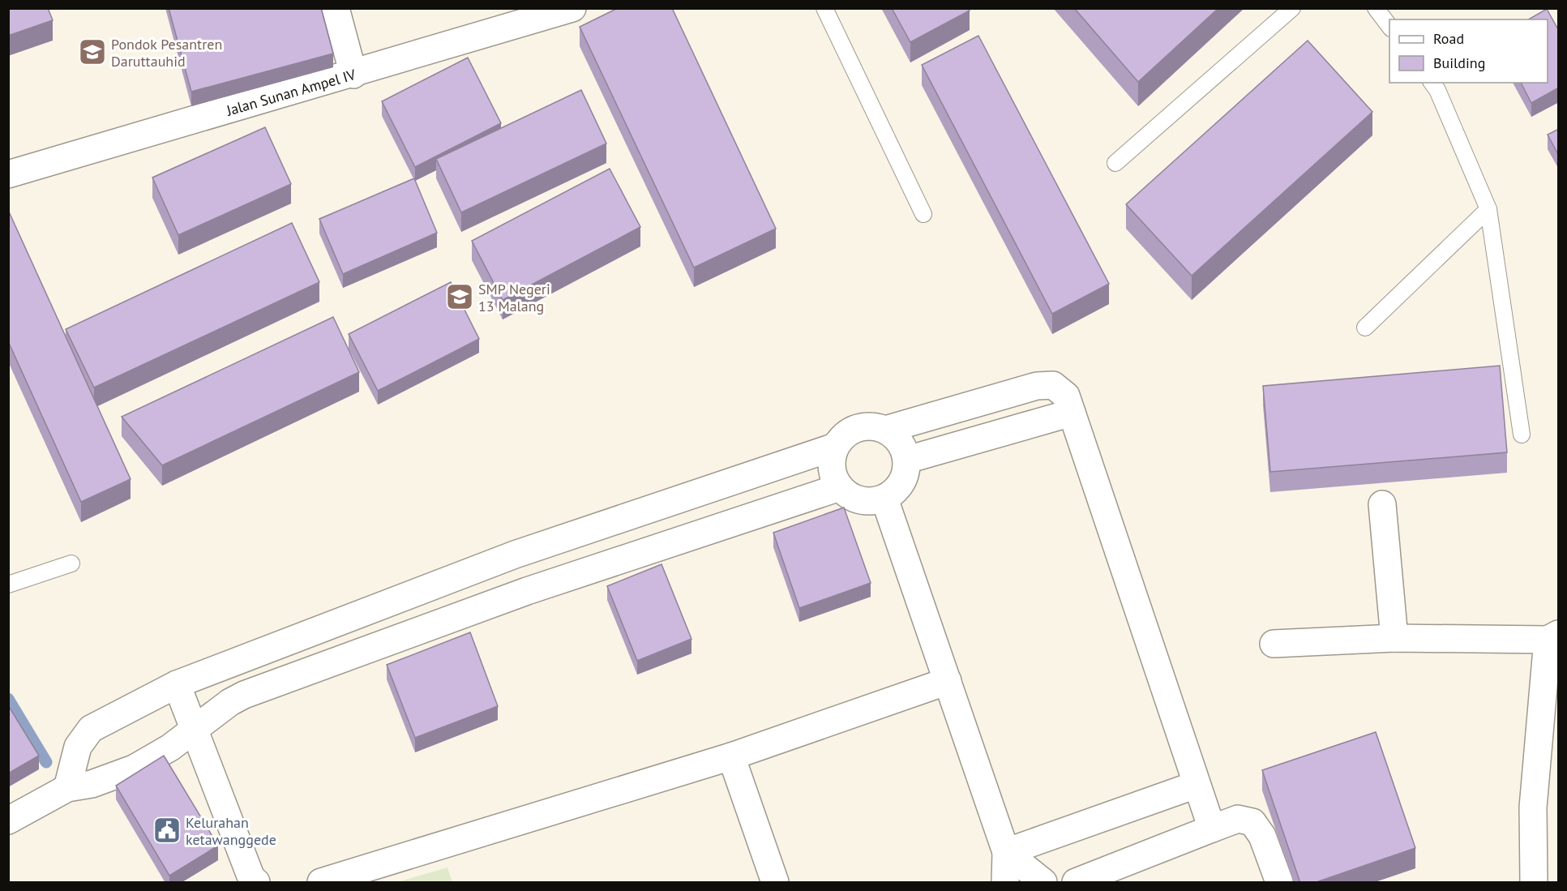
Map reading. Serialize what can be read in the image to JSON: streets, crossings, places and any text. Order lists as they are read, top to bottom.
{
  "streets": {
    "street": ["Jalan Sunan Ampel IV"]
  },
  "places": {
    "school or university": ["Pondok Pesantren Daruttauhid", "SMP Negeri 13 Malang"],
    "public building": ["Kelurahan ketawanggede"]
  },
  "legend": ["Road", "Building"]
}
